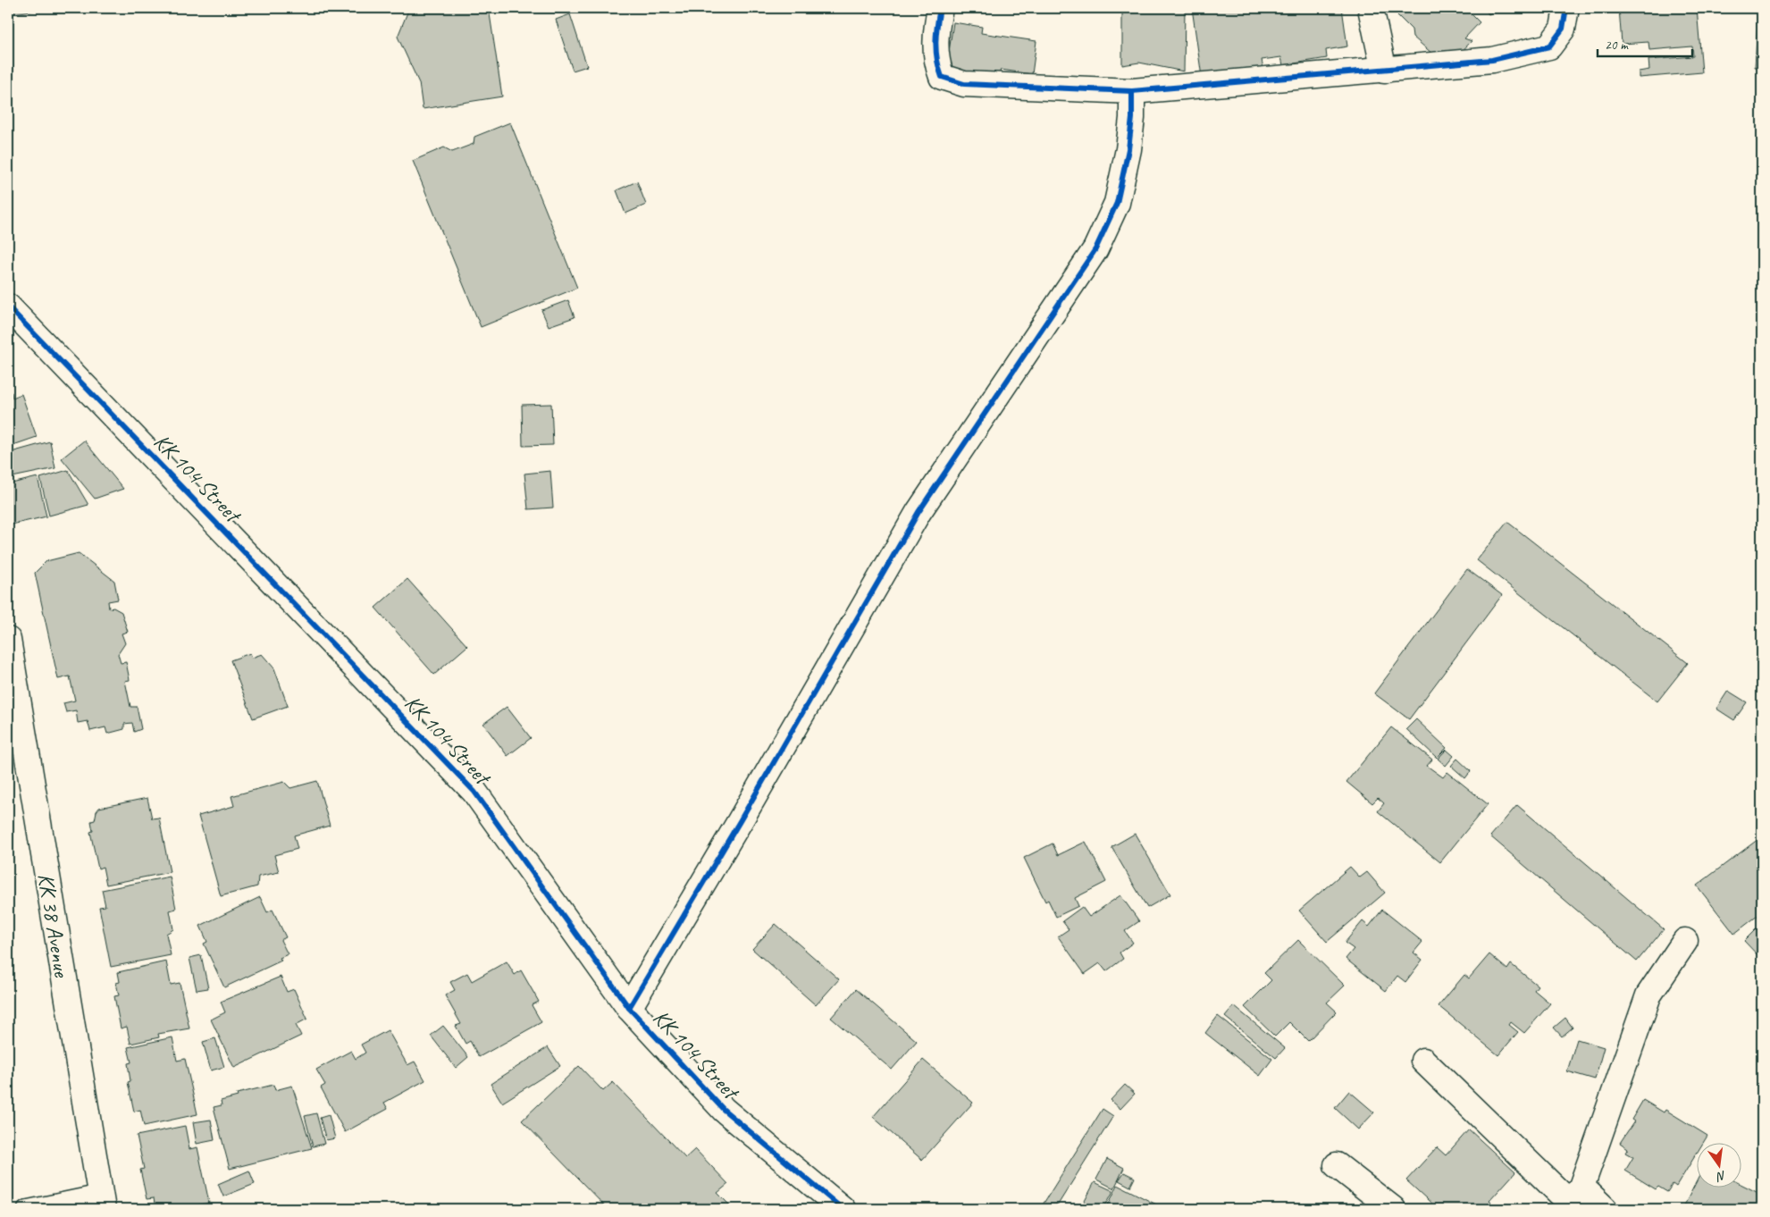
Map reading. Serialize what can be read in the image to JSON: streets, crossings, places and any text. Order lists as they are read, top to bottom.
{
  "streets": {
    "street": ["KK 104 Street", "KK 38 Avenue"]
  },
  "scale_bar": "20 m",
  "north": "bottom"
}
